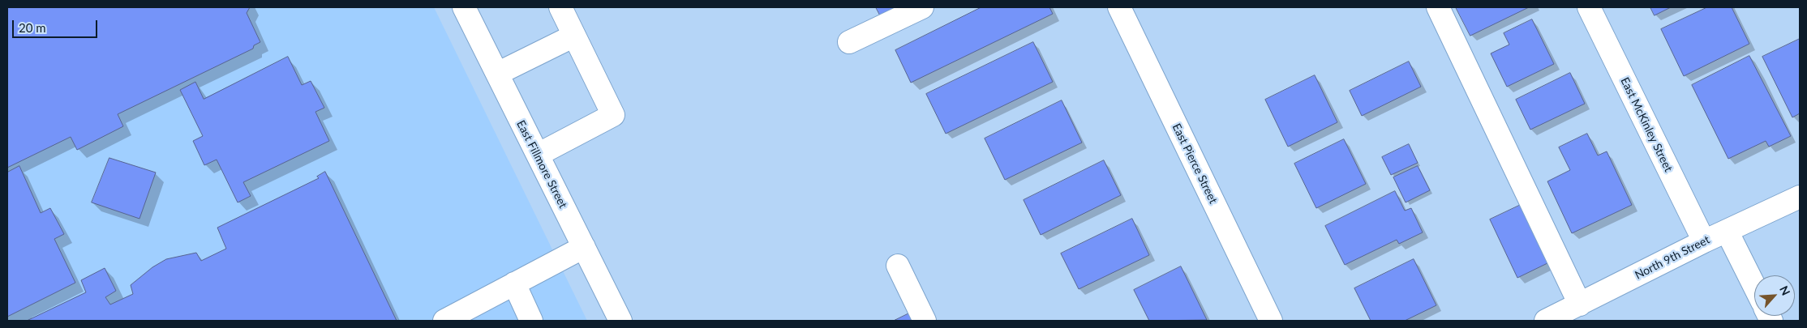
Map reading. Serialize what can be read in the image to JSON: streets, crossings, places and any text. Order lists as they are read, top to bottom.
{
  "streets": {
    "street": [
      "East McKinley Street",
      "East Pierce Street",
      "East Fillmore Street",
      "North 9th Street"
    ]
  },
  "crossings": [
    ["East McKinley Street", "North 9th Street"]
  ],
  "scale_bar": "20 m",
  "north": "top right"
}
